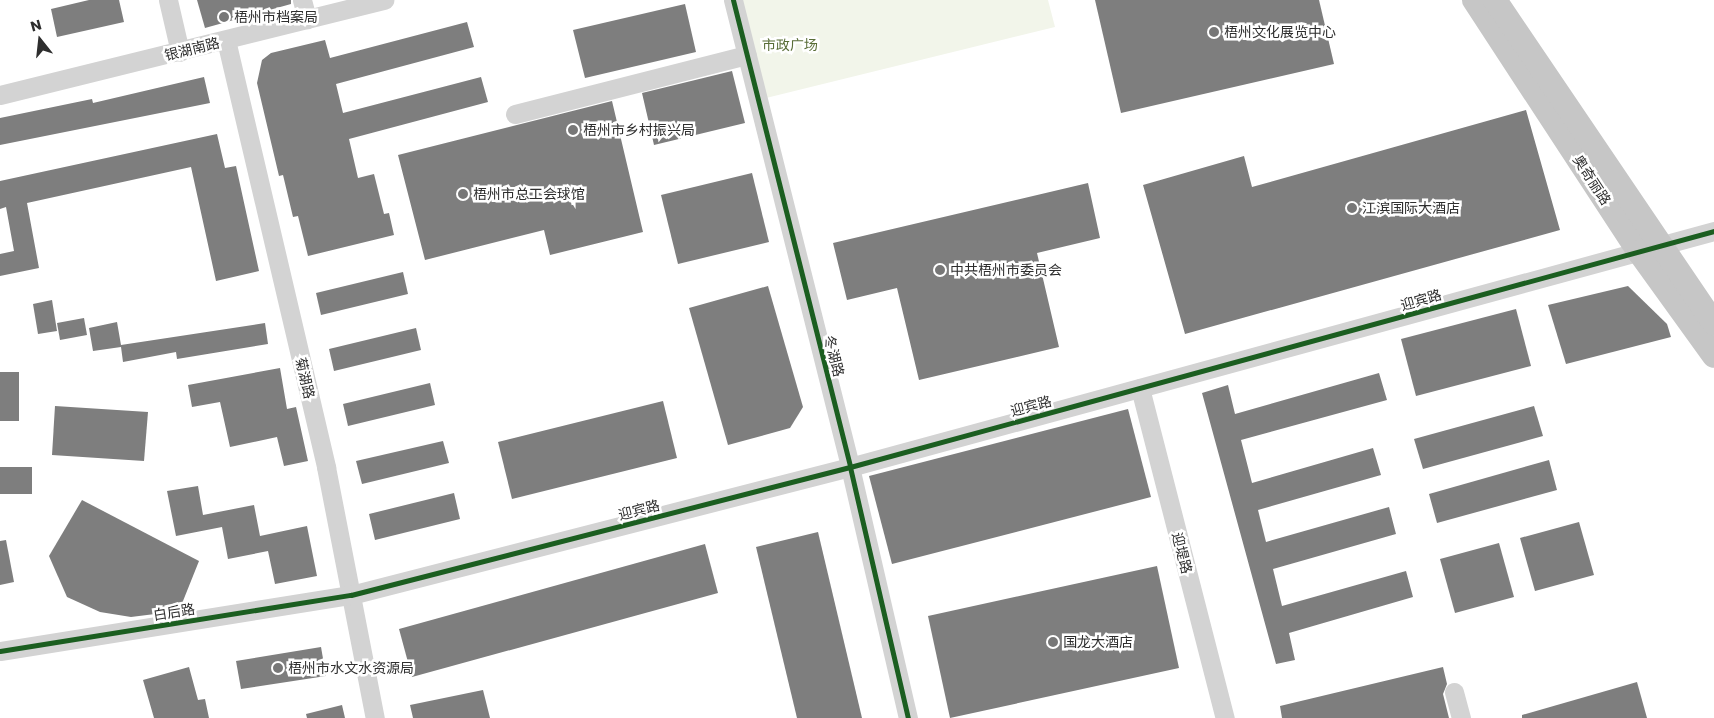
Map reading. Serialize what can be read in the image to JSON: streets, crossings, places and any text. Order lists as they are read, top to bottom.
{
  "streets": {
    "main road": ["奥奇丽路"],
    "street": [
      "银湖南路",
      "迎宾路",
      "冬湖路",
      "菊湖路",
      "迎堤路",
      "白后路"
    ]
  },
  "crossings": [
    ["银湖南路", "菊湖路"],
    ["奥奇丽路", "迎宾路"],
    ["迎宾路", "冬湖路"],
    ["迎宾路", "菊湖路"],
    ["迎宾路", "迎堤路"],
    ["迎宾路", "白后路"],
    ["菊湖路", "白后路"]
  ],
  "parks": ["市政广场"],
  "places": [
    "梧州市档案局",
    "梧州文化展览中心",
    "梧州市乡村振兴局",
    "梧州市总工会球馆",
    "江滨国际大酒店",
    "中共梧州市委员会",
    "国龙大酒店",
    "梧州市水文水资源局"
  ],
  "north": "top"
}
